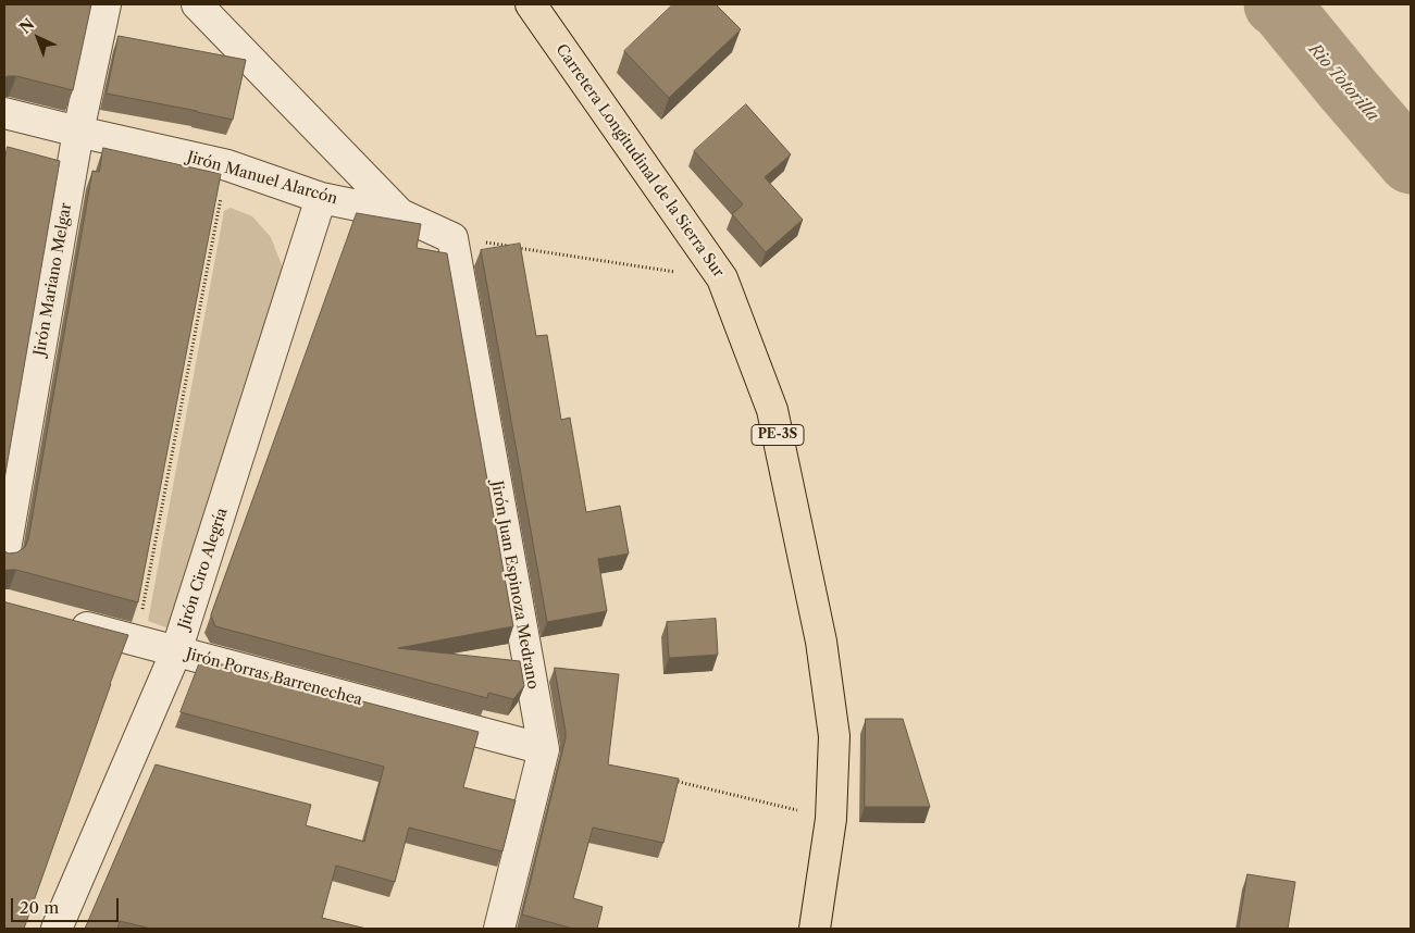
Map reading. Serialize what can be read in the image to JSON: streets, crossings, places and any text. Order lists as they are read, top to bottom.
{
  "streets": {
    "highway": ["Carretera Longitudinal de la Sierra Sur", "PE-3S"],
    "street": [
      "Jirón Manuel Alarcón",
      "Jirón Mariano Melgar",
      "Jirón Ciro Alegría",
      "Jirón Juan Espinoza Medrano",
      "Jirón Porras Barrenechea"
    ]
  },
  "crossings": [
    ["Jirón Manuel Alarcón", "Jirón Mariano Melgar"],
    ["Jirón Manuel Alarcón", "Jirón Ciro Alegría"],
    ["Jirón Manuel Alarcón", "Jirón Juan Espinoza Medrano"],
    ["Jirón Ciro Alegría", "Jirón Porras Barrenechea"],
    ["Jirón Juan Espinoza Medrano", "Jirón Porras Barrenechea"]
  ],
  "water": ["Rio Totorilla"],
  "scale_bar": "20 m",
  "north": "top left"
}
